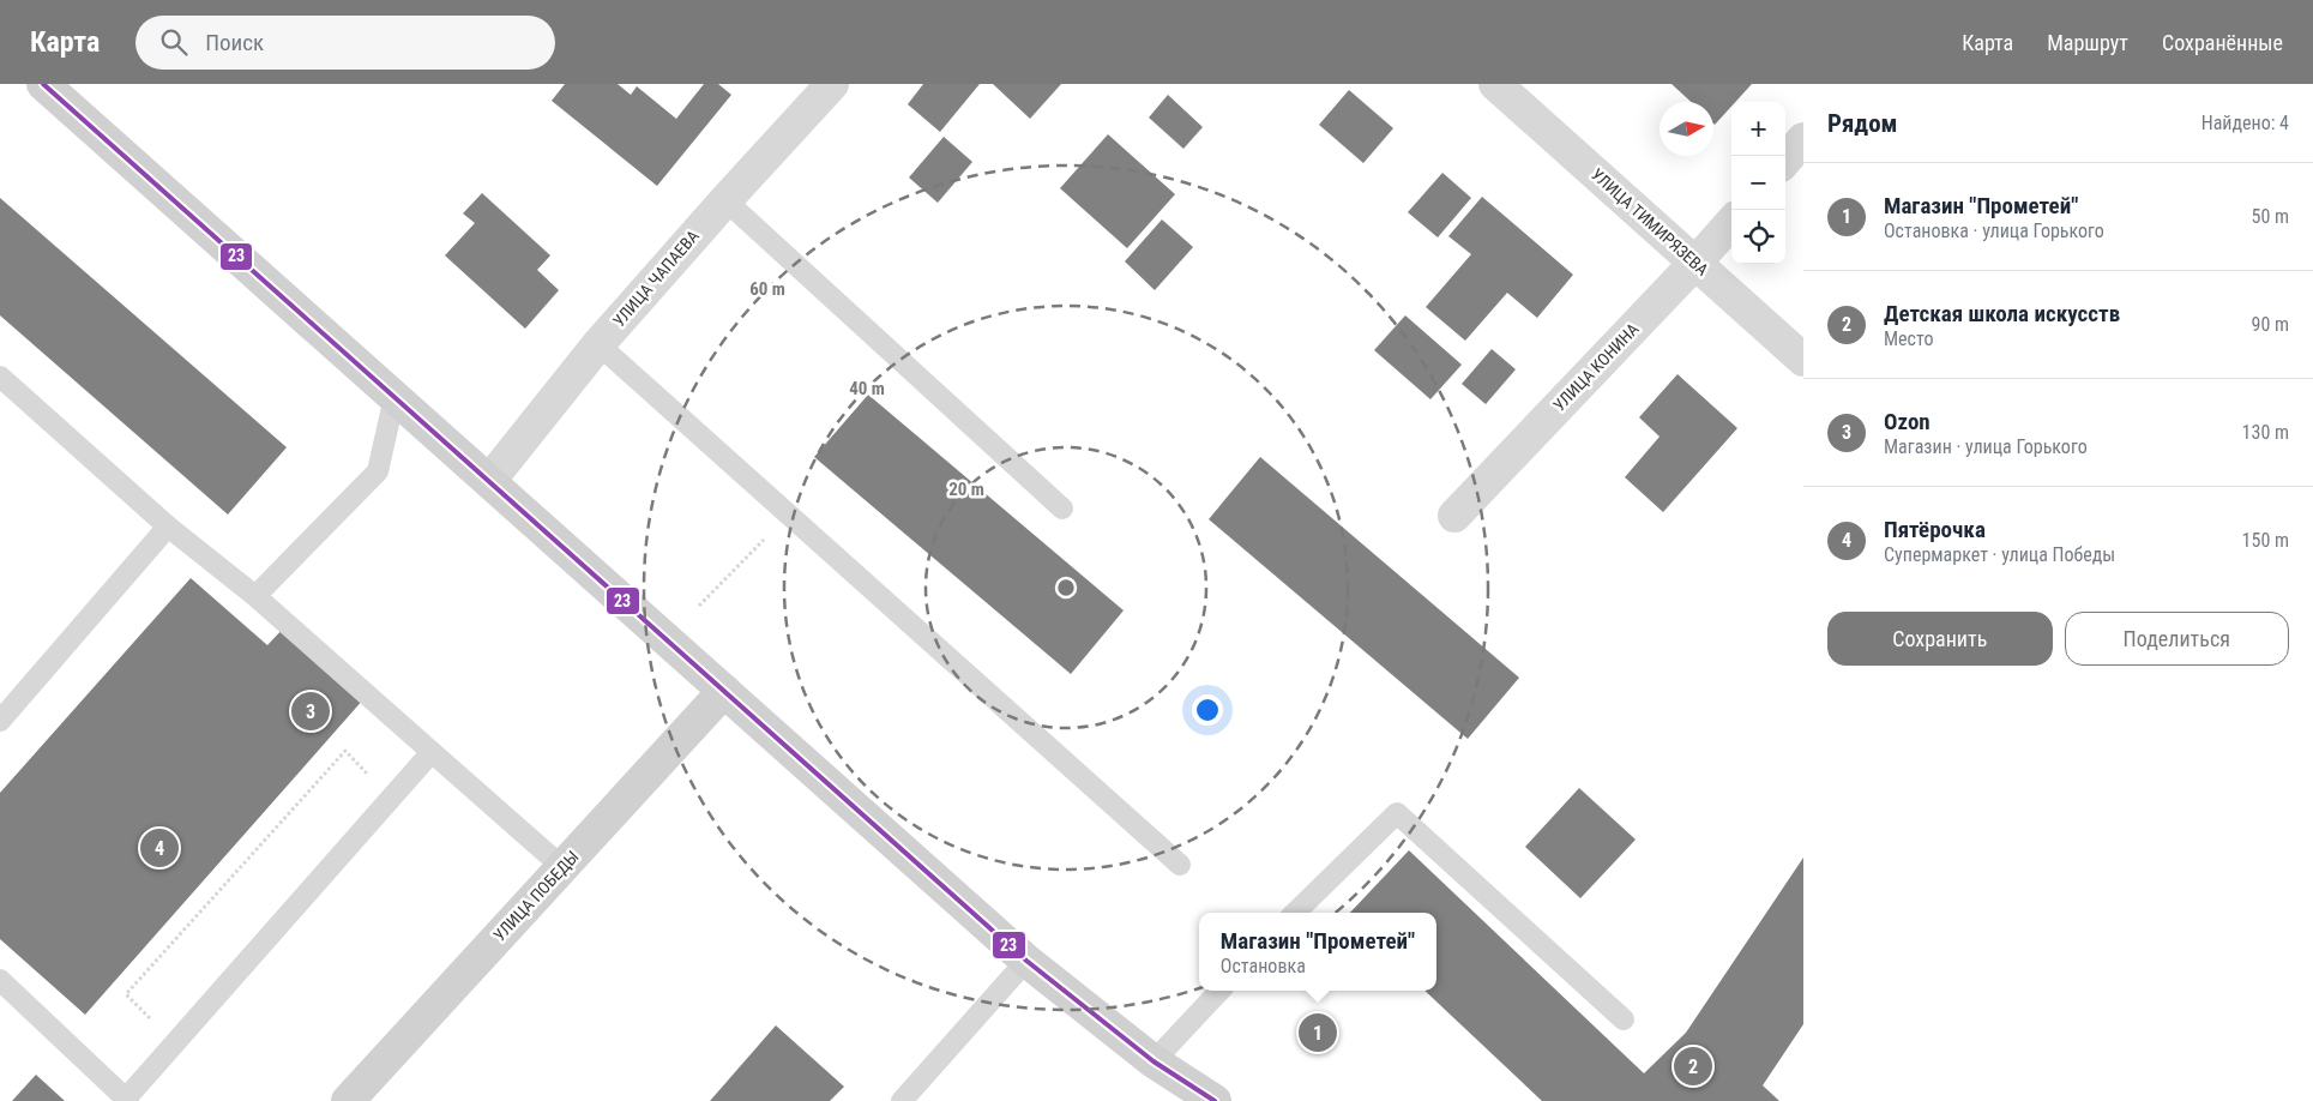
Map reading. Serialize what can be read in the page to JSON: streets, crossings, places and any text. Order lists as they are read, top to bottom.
{
  "streets": {
    "street": [
      "УЛИЦА ТИМИРЯЗЕВА",
      "УЛИЦА ЧАПАЕВА",
      "УЛИЦА КОНИНА",
      "УЛИЦА ПОБЕДЫ"
    ]
  },
  "crossings": [
    ["УЛИЦА ТИМИРЯЗЕВА", "УЛИЦА КОНИНА"]
  ],
  "lines": ["transit line 23"],
  "north": "right",
  "page": {
    "header": "Карта",
    "search": "Поиск",
    "nav": ["Карта", "Маршрут", "Сохранённые"],
    "heading": ["Рядом", "Найдено: 4"],
    "map_buttons": ["+", "−"],
    "list": [
      {
        "mark": "1",
        "name": "Магазин \"Прометей\"",
        "note": "Остановка · улица Горького",
        "value": "50 m"
      },
      {
        "mark": "2",
        "name": "Детская школа искусств",
        "note": "Место",
        "value": "90 m"
      },
      {
        "mark": "3",
        "name": "Ozon",
        "note": "Магазин · улица Горького",
        "value": "130 m"
      },
      {
        "mark": "4",
        "name": "Пятёрочка",
        "note": "Супермаркет · улица Победы",
        "value": "150 m"
      }
    ],
    "buttons": ["Сохранить", "Поделиться"],
    "pins": [
      "3",
      "4",
      "1",
      "2"
    ],
    "popup": ["Магазин \"Прометей\"", "Остановка"]
  },
  "rings": ["60 m", "40 m", "20 m"]
}
